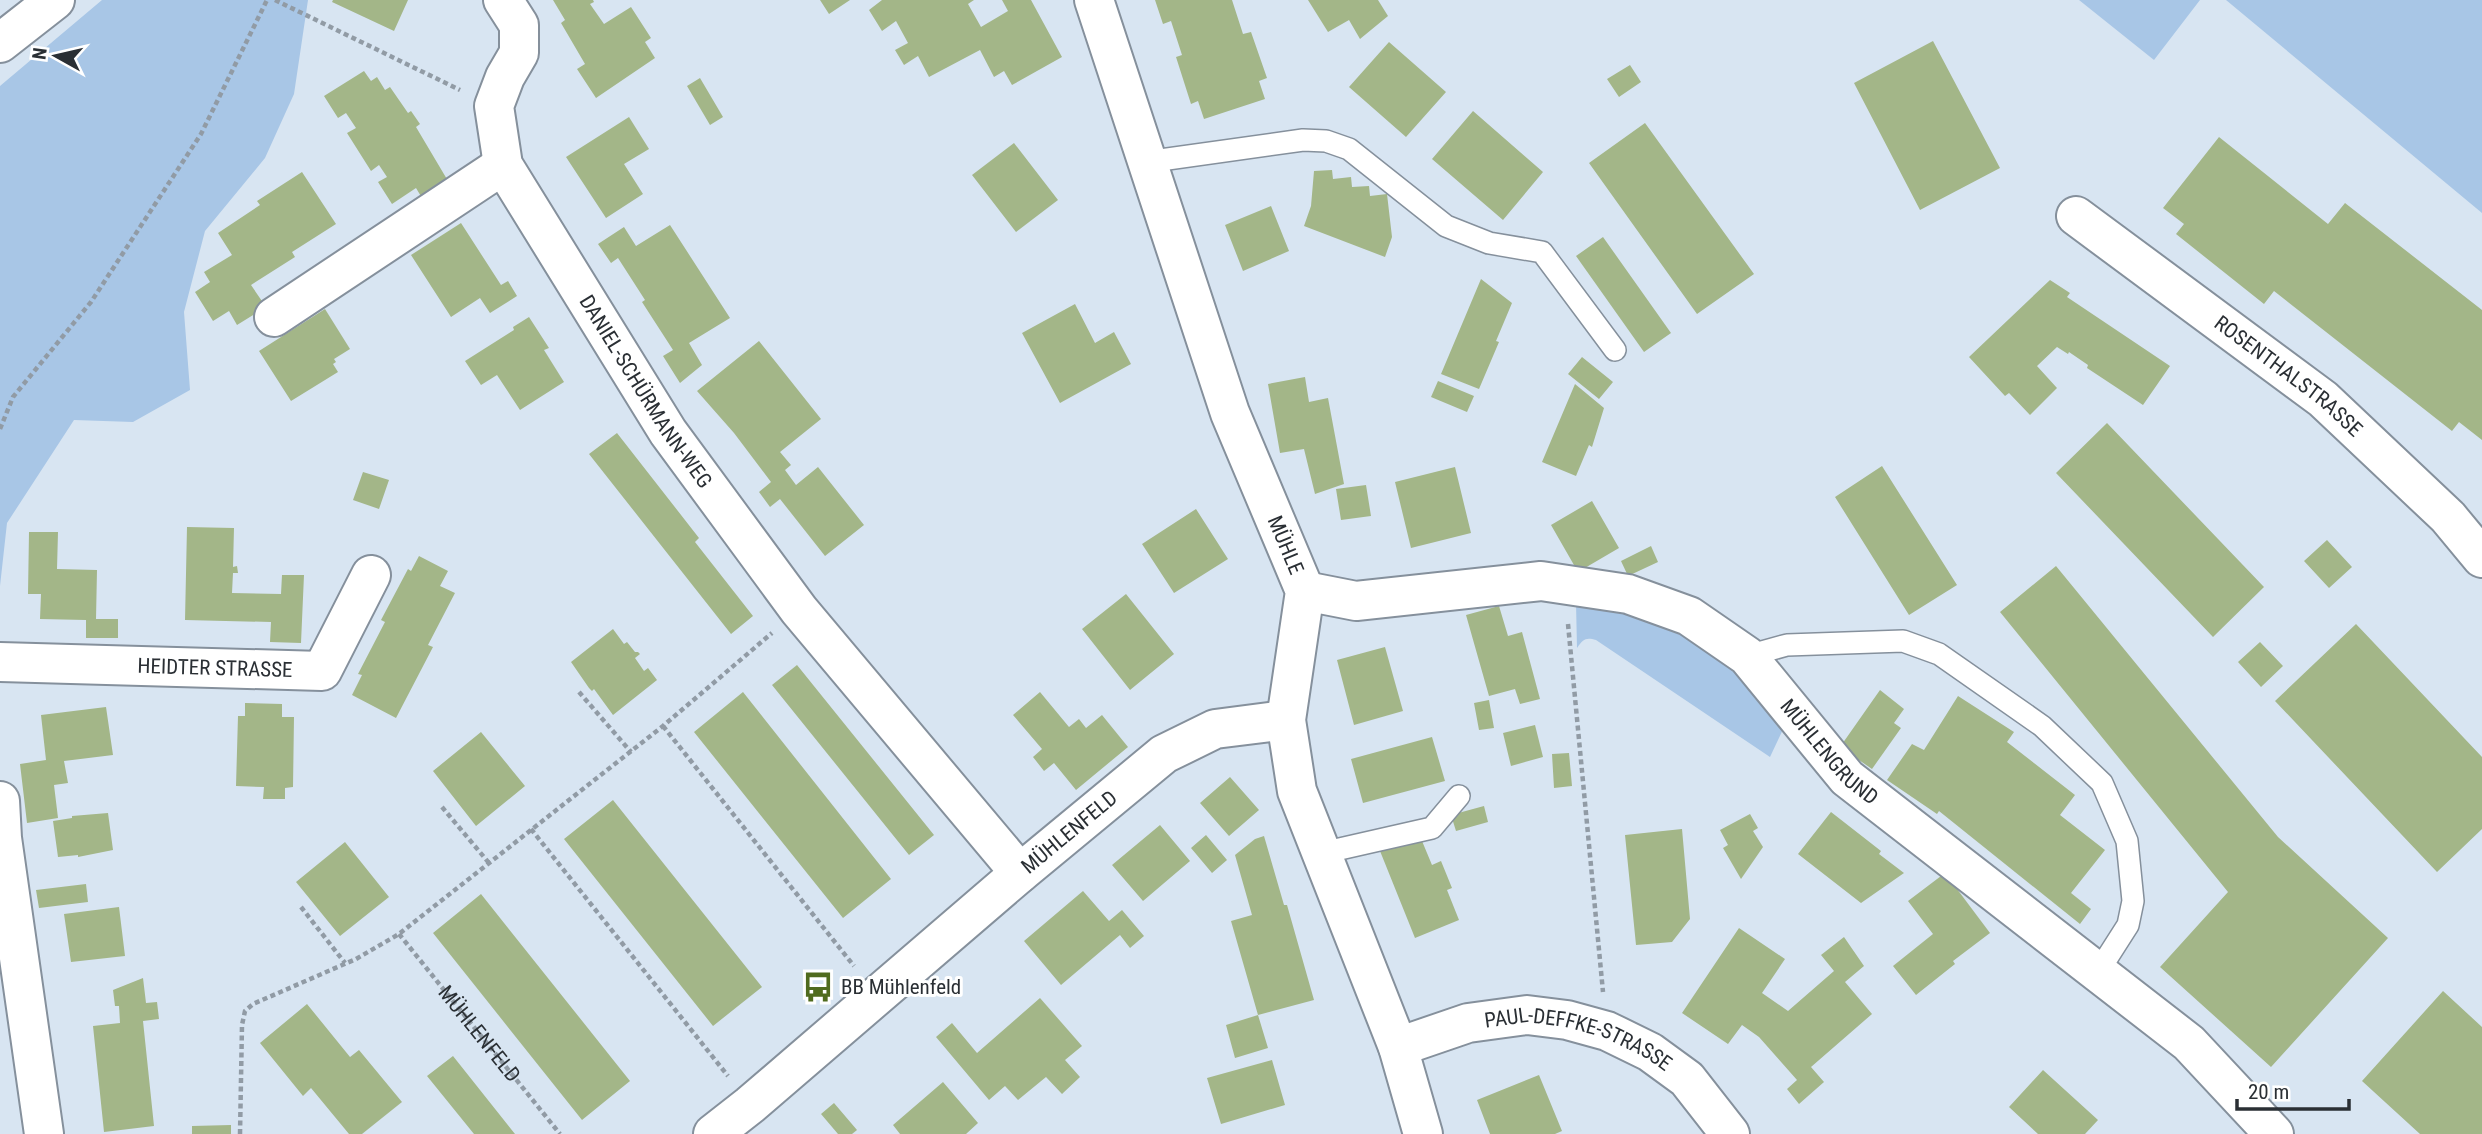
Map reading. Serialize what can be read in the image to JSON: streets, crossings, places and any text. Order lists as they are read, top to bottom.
{
  "streets": {
    "street": [
      "ROSENTHALSTRASSE",
      "DANIEL-SCHÜRMANN-WEG",
      "MÜHLE",
      "HEIDTER STRASSE",
      "MÜHLENGRUND",
      "MÜHLENFELD",
      "PAUL-DEFFKE-STRASSE"
    ]
  },
  "crossings": [
    ["DANIEL-SCHÜRMANN-WEG", "MÜHLENFELD"],
    ["MÜHLE", "MÜHLENGRUND"],
    ["MÜHLE", "MÜHLENFELD"],
    ["MÜHLE", "PAUL-DEFFKE-STRASSE"]
  ],
  "places": {
    "bus stop": ["BB Mühlenfeld"]
  },
  "scale_bar": "20 m",
  "north": "left"
}
